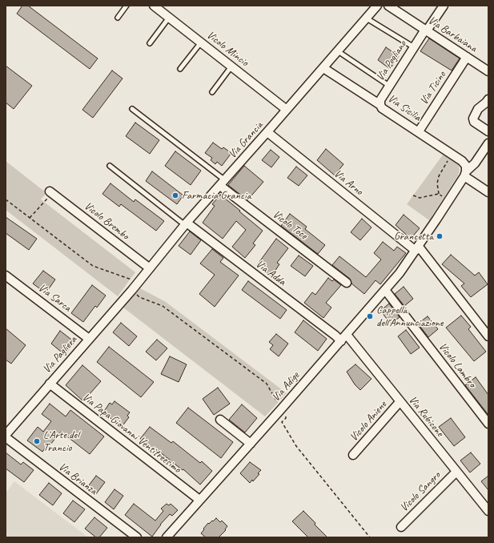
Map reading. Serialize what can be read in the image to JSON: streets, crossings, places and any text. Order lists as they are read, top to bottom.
{
  "streets": {
    "street": [
      "Via Barbaiana",
      "Vicolo Mincio",
      "Via Pogliano",
      "Via Ticino",
      "Via Sicilia",
      "Via Grancia",
      "Via Arno",
      "Vicolo Brembo",
      "Vicolo Toce",
      "Via Adda",
      "Via Sarca",
      "Via Pagliera",
      "Vicolo Lambro",
      "Via Adige",
      "Via Rubicone",
      "Vicolo Aniene",
      "Via Papa Giovanni Ventitreesimo",
      "Via Brianza",
      "Vicolo Sangro"
    ]
  },
  "crossings": [
    ["Via Barbaiana", "Via Pogliano"],
    ["Via Barbaiana", "Via Ticino"],
    ["Vicolo Mincio", "Via Grancia"],
    ["Via Pogliano", "Via Sicilia"],
    ["Via Ticino", "Via Sicilia"],
    ["Via Sicilia", "Via Grancia"],
    ["Via Sicilia", "Via Adige"],
    ["Via Grancia", "Via Arno"],
    ["Via Grancia", "Vicolo Brembo"],
    ["Via Grancia", "Vicolo Toce"],
    ["Via Grancia", "Via Adda"],
    ["Via Grancia", "Via Pagliera"],
    ["Via Arno", "Via Adige"],
    ["Via Adda", "Via Adige"],
    ["Via Adda", "Via Rubicone"],
    ["Via Sarca", "Via Pagliera"],
    ["Via Pagliera", "Via Papa Giovanni Ventitreesimo"],
    ["Via Pagliera", "Via Brianza"],
    ["Vicolo Lambro", "Via Adige"],
    ["Via Adige", "Via Rubicone"],
    ["Via Adige", "Via Papa Giovanni Ventitreesimo"],
    ["Via Rubicone", "Vicolo Aniene"],
    ["Via Rubicone", "Vicolo Sangro"]
  ],
  "places": [
    "Farmacia Grancia",
    "Grancetta",
    "Cappella dell'Annunciazione",
    "L'Arte del Trancio"
  ]
}
